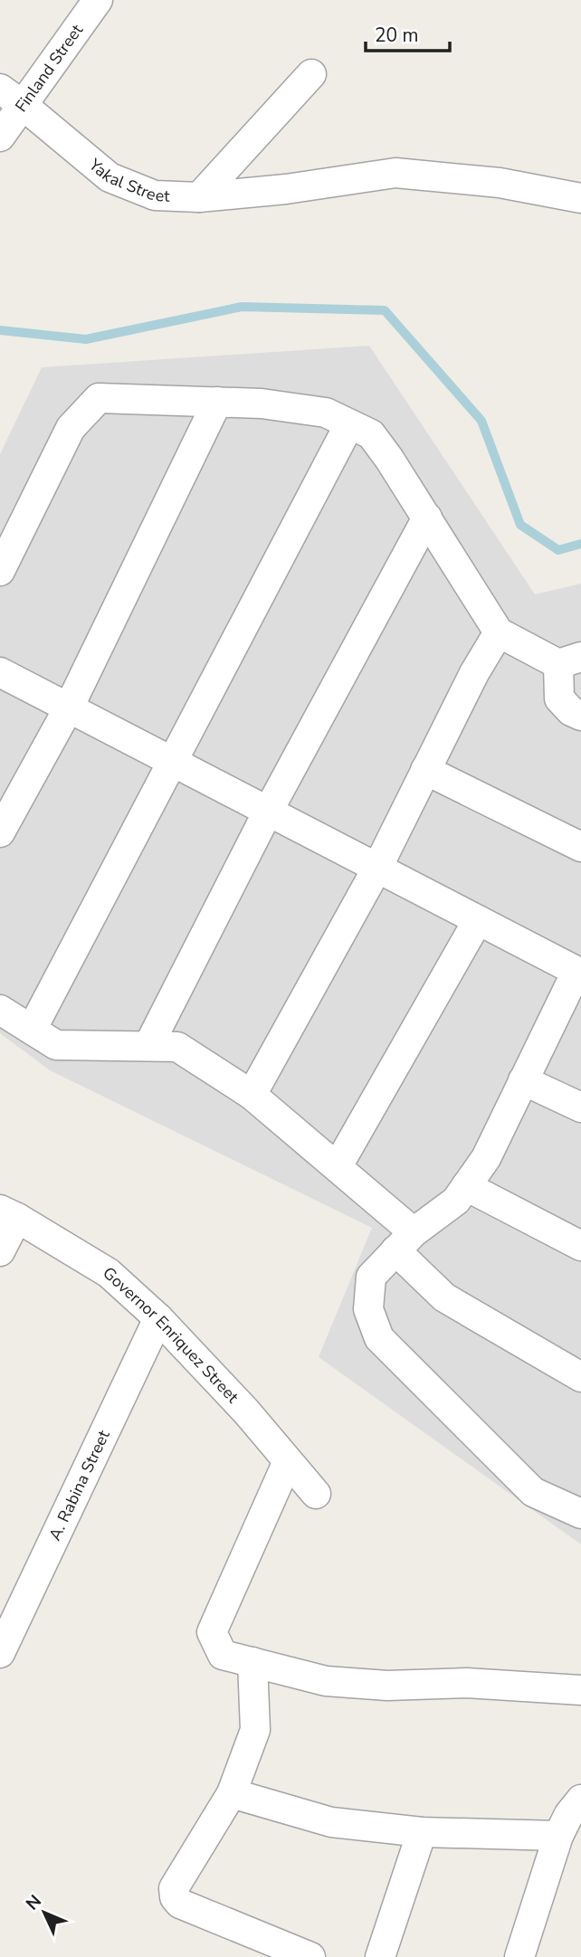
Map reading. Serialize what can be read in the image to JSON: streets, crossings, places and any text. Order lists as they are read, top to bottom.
{
  "streets": {
    "street": [
      "Finland Street",
      "Yakal Street",
      "Governor Enriquez Street",
      "A. Rabina Street"
    ]
  },
  "crossings": [
    ["Finland Street", "Yakal Street"],
    ["Governor Enriquez Street", "A. Rabina Street"]
  ],
  "scale_bar": "20 m",
  "north": "top left"
}
